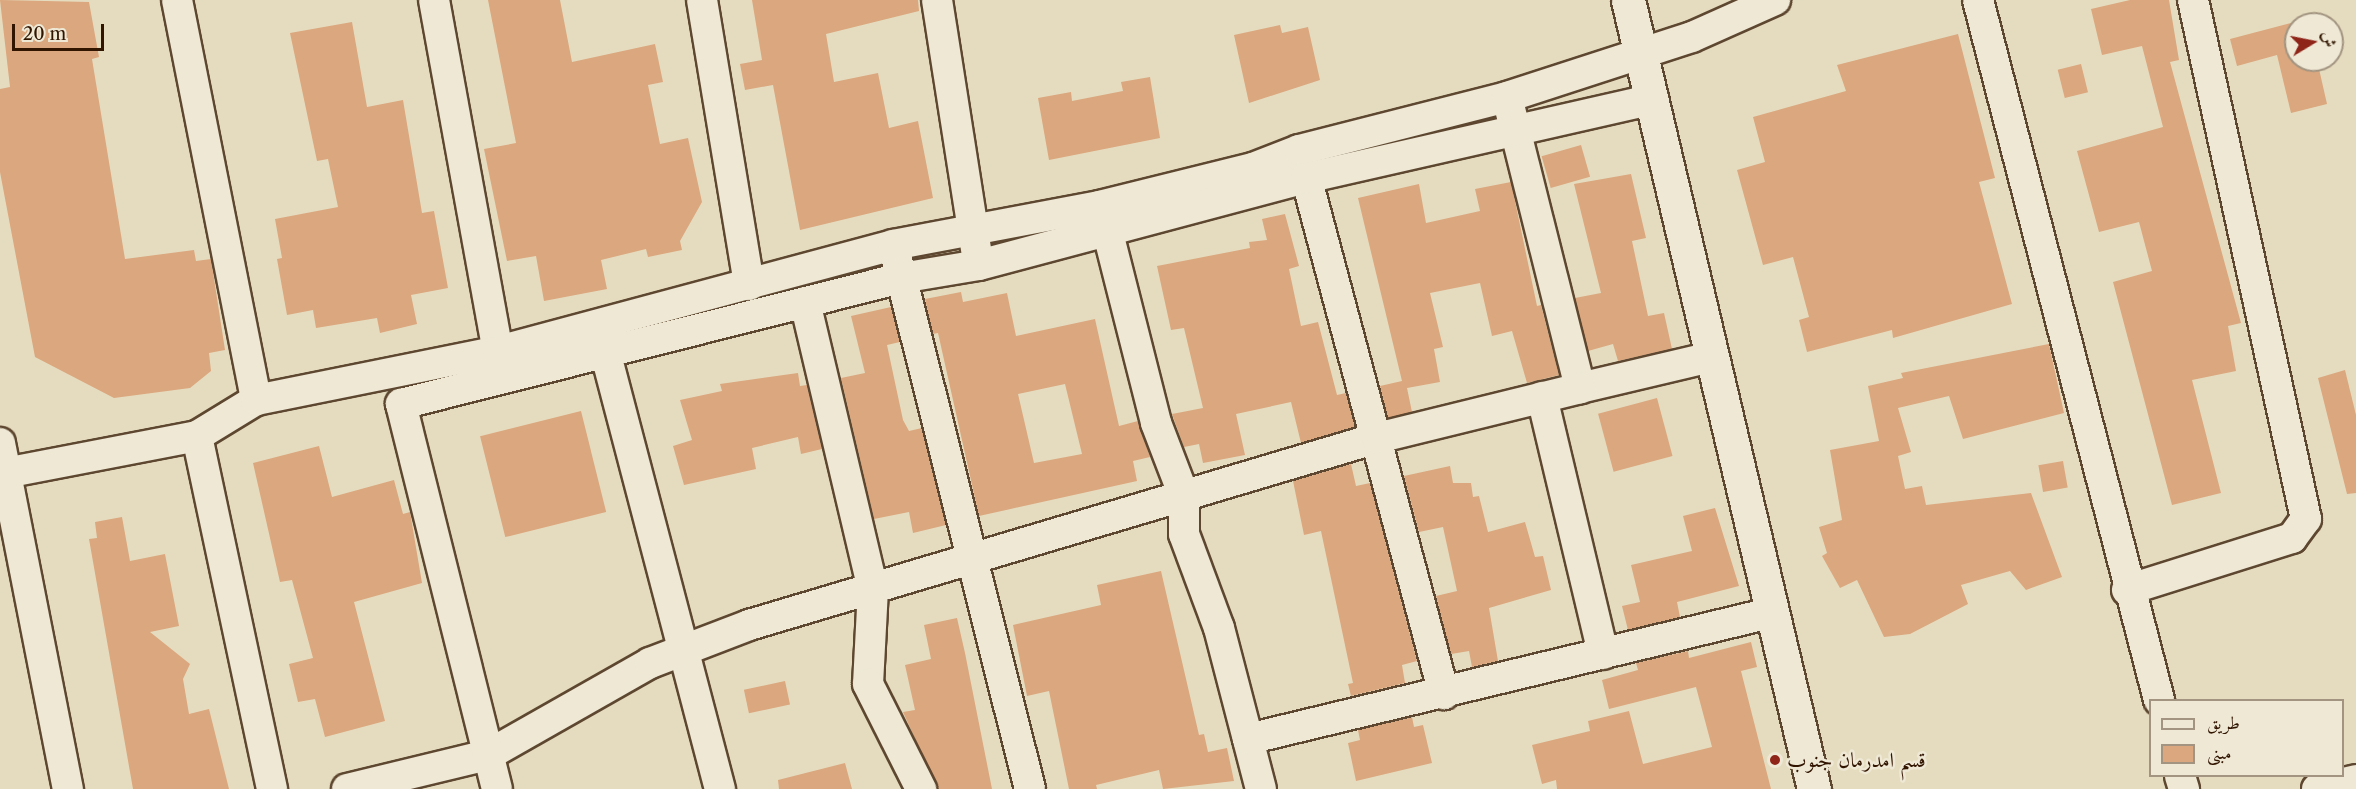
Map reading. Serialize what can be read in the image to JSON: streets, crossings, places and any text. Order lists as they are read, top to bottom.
{
  "places": ["قسم امدرمان جنوب"],
  "legend": ["طريق", "مبنى"],
  "scale_bar": "20 m",
  "north": "right"
}
